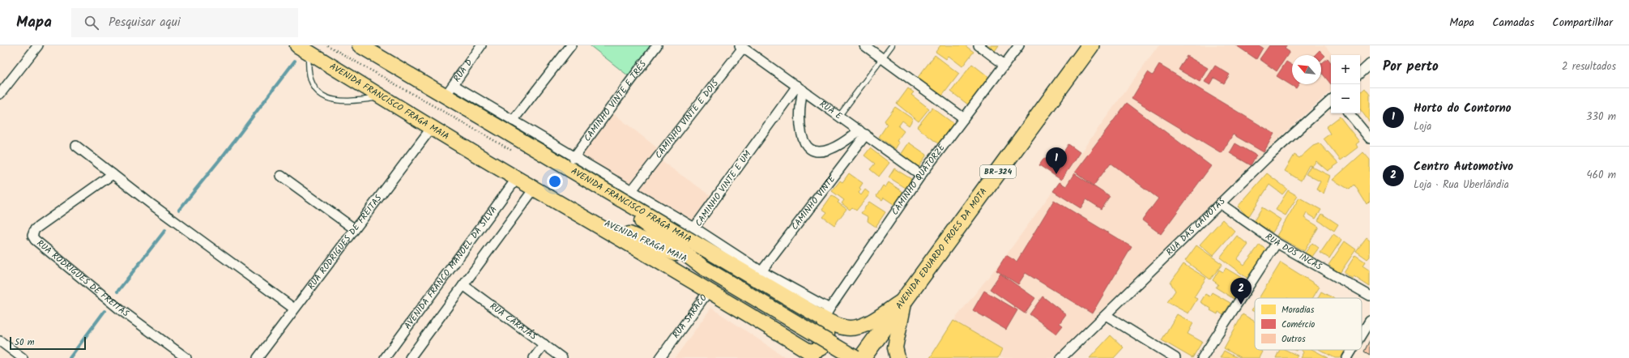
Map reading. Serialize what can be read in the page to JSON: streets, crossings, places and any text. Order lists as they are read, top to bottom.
{
  "streets": {
    "highway": ["BR-324", "AVENIDA EDUARDO FROES DA MOTA"],
    "main road": ["AVENIDA FRANCISCO FRAGA MAIA", "AVENIDA FRAGA MAIA"],
    "street": [
      "RUA D",
      "CAMINHO VINTE E TRÊS",
      "RUA E",
      "CAMINHO VINTE E DOIS",
      "CAMINHO QUATORZE",
      "CAMINHO VINTE E UM",
      "CAMINHO VINTE",
      "RUA DAS GAIVOTAS",
      "RUA RODRIGUES DE FREITAS",
      "RUA DOS INCAS",
      "AVENIDA FRANCO MANOEL DA SILVA",
      "RUA SARACO",
      "RUA CARAJÁS"
    ]
  },
  "crossings": [
    ["RUA D", "AVENIDA FRANCISCO FRAGA MAIA"],
    ["AVENIDA FRANCISCO FRAGA MAIA", "CAMINHO QUATORZE"],
    ["AVENIDA FRANCISCO FRAGA MAIA", "CAMINHO VINTE E UM"],
    ["AVENIDA FRANCISCO FRAGA MAIA", "AVENIDA FRAGA MAIA"],
    ["AVENIDA FRANCISCO FRAGA MAIA", "RUA RODRIGUES DE FREITAS"],
    ["AVENIDA FRANCISCO FRAGA MAIA", "AVENIDA EDUARDO FROES DA MOTA"],
    ["AVENIDA FRANCISCO FRAGA MAIA", "AVENIDA FRANCO MANOEL DA SILVA"],
    ["AVENIDA FRANCISCO FRAGA MAIA", "RUA SARACO"],
    ["RUA E", "CAMINHO VINTE E DOIS"],
    ["RUA E", "CAMINHO QUATORZE"],
    ["RUA E", "CAMINHO VINTE E UM"],
    ["RUA E", "CAMINHO VINTE"],
    ["CAMINHO QUATORZE", "CAMINHO VINTE E UM"],
    ["CAMINHO VINTE E UM", "CAMINHO VINTE"],
    ["RUA DAS GAIVOTAS", "RUA DOS INCAS"]
  ],
  "legend": ["Moradias", "Comércio", "Outros"],
  "scale_bar": "50 m",
  "north": "top left",
  "page": {
    "header": "Mapa",
    "search": "Pesquisar aqui",
    "nav": ["Mapa", "Camadas", "Compartilhar"],
    "heading": ["Por perto", "2 resultados"],
    "map_buttons": ["+", "−"],
    "list": [
      {
        "mark": "1",
        "name": "Horto do Contorno",
        "note": "Loja",
        "value": "330 m"
      },
      {
        "mark": "2",
        "name": "Centro Automotivo",
        "note": "Loja · Rua Uberlândia",
        "value": "460 m"
      }
    ],
    "pins": ["1", "2"],
    "scale": "50 m"
  }
}
